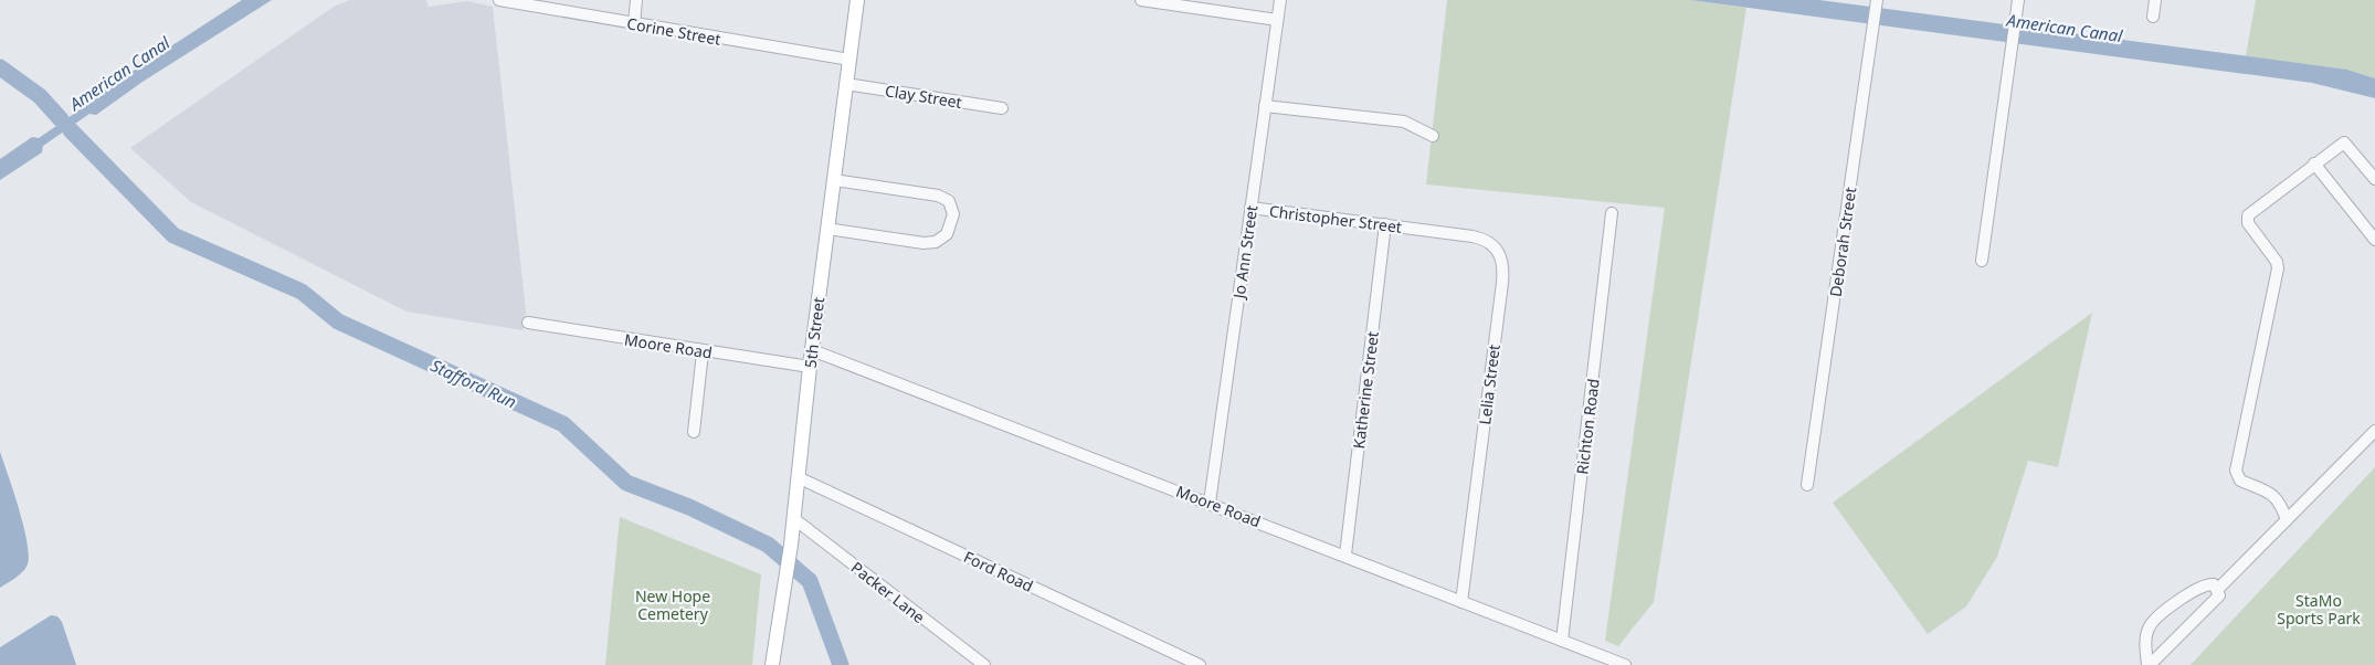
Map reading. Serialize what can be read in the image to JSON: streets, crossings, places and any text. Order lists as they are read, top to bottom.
{
  "streets": {
    "main road": ["5th Street"],
    "street": [
      "Corine Street",
      "Clay Street",
      "Christopher Street",
      "Deborah Street",
      "Jo Ann Street",
      "Moore Road",
      "Lelia Street",
      "Katherine Street",
      "Richton Road",
      "Ford Road",
      "Packer Lane"
    ]
  },
  "crossings": [
    ["Corine Street", "5th Street"],
    ["Clay Street", "5th Street"],
    ["Christopher Street", "Jo Ann Street"],
    ["Christopher Street", "Lelia Street"],
    ["Christopher Street", "Katherine Street"],
    ["Jo Ann Street", "Moore Road"],
    ["5th Street", "Moore Road"],
    ["5th Street", "Ford Road"],
    ["5th Street", "Packer Lane"],
    ["Moore Road", "Lelia Street"],
    ["Moore Road", "Katherine Street"],
    ["Moore Road", "Richton Road"]
  ],
  "water": ["American Canal", "Stafford Run"],
  "parks": ["New Hope Cemetery", "StaMo Sports Park"]
}
